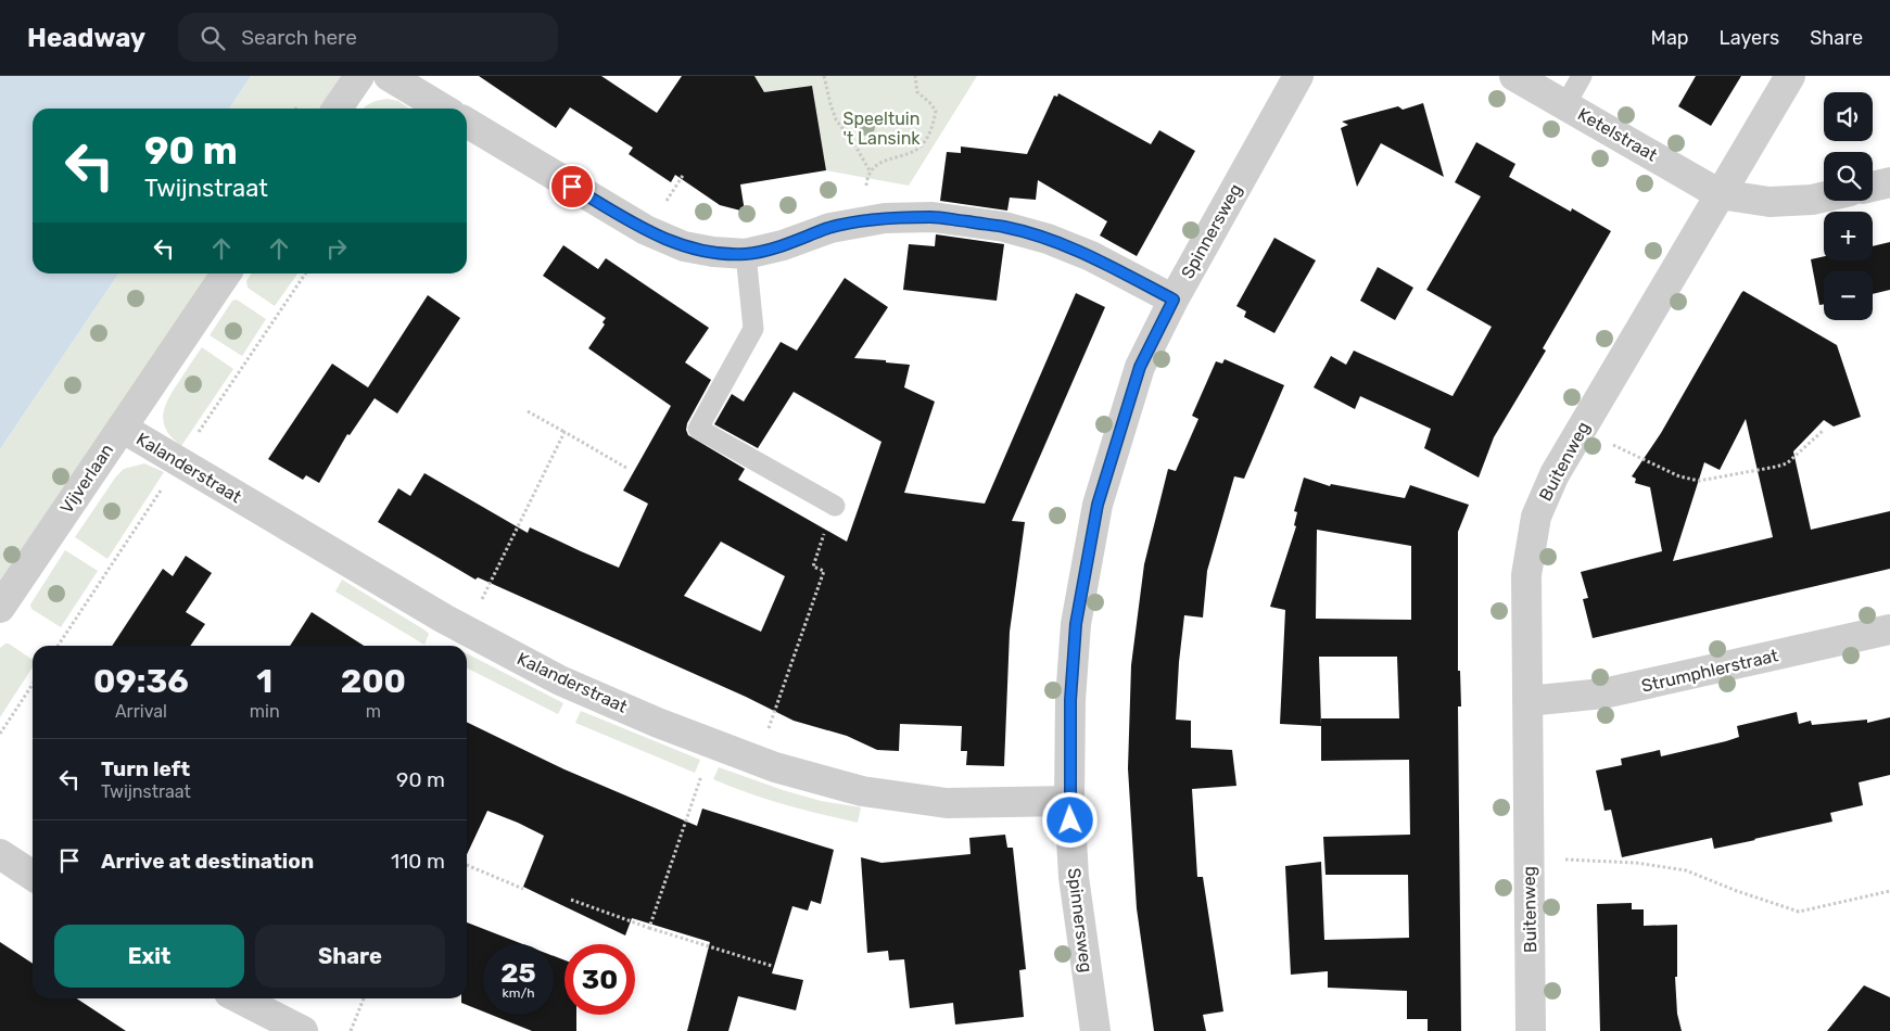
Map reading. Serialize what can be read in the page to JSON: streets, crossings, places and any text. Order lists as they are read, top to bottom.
{
  "streets": {
    "street": [
      "Ketelstraat",
      "Spinnersweg",
      "Buitenweg",
      "Kalanderstraat",
      "Vijverlaan",
      "Strumphlerstraat"
    ]
  },
  "crossings": [
    ["Ketelstraat", "Buitenweg"],
    ["Spinnersweg", "Kalanderstraat"],
    ["Buitenweg", "Strumphlerstraat"],
    ["Kalanderstraat", "Vijverlaan"]
  ],
  "parks": ["Speeltuin 't Lansink"],
  "page": {
    "header": "Headway",
    "search": "Search here",
    "nav": ["Map", "Layers", "Share"],
    "map_buttons": ["+", "−"],
    "turn": ["90 m", "Twijnstraat"],
    "eta": [
      "09:36",
      "Arrival",
      "1",
      "min",
      "200",
      "m"
    ],
    "list": [
      {
        "name": "Turn left",
        "note": "Twijnstraat",
        "value": "90 m"
      },
      {
        "name": "Arrive at destination",
        "value": "110 m"
      }
    ],
    "buttons": ["Exit", "Share"],
    "speed": "25 km/h",
    "limit": "30"
  }
}
